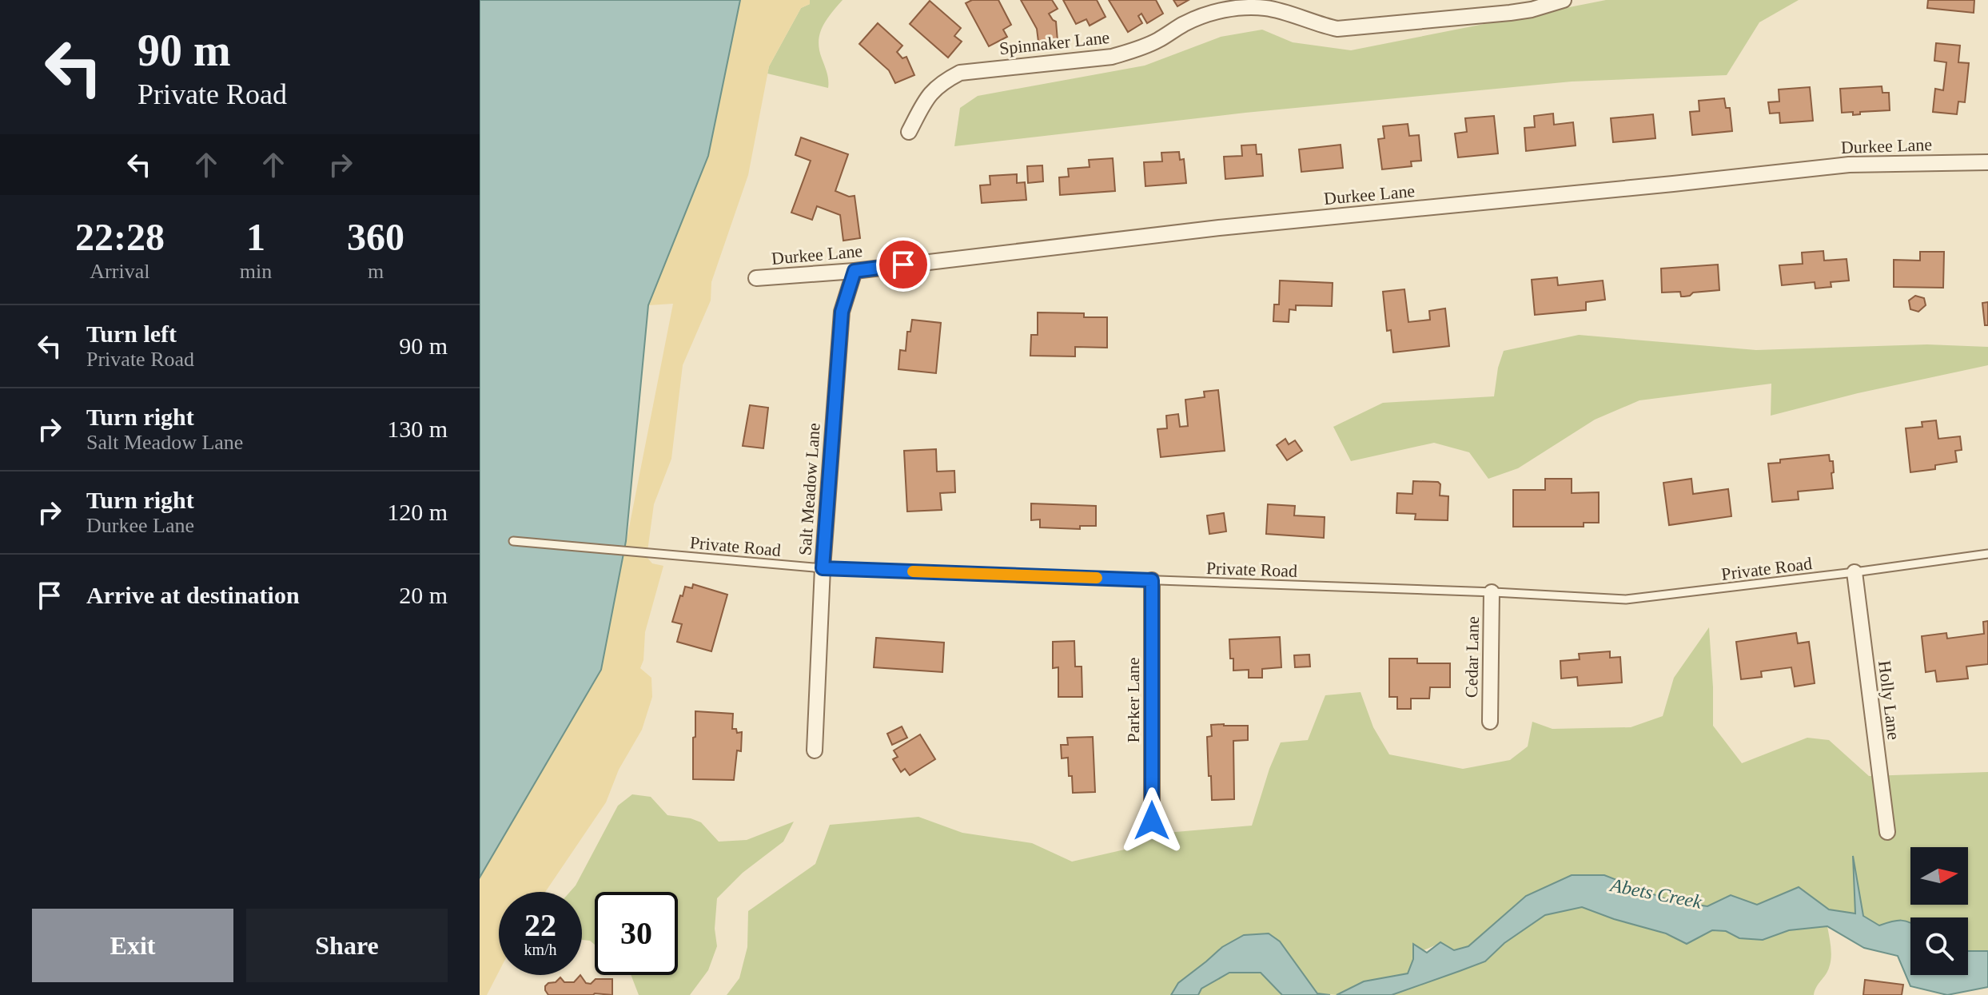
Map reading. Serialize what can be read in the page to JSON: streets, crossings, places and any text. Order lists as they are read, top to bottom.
{
  "streets": {
    "street": [
      "Spinnaker Lane",
      "Durkee Lane",
      "Salt Meadow Lane",
      "Cedar Lane",
      "Parker Lane",
      "Holly Lane"
    ],
    "lane": ["Private Road"]
  },
  "crossings": [
    ["Durkee Lane", "Salt Meadow Lane"],
    ["Salt Meadow Lane", "Private Road"],
    ["Private Road", "Cedar Lane"],
    ["Private Road", "Parker Lane"],
    ["Private Road", "Holly Lane"]
  ],
  "water": ["Abets Creek"],
  "north": "right",
  "page": {
    "turn": ["90 m", "Private Road"],
    "eta": [
      "22:28",
      "Arrival",
      "1",
      "min",
      "360",
      "m"
    ],
    "list": [
      {
        "name": "Turn left",
        "note": "Private Road",
        "value": "90 m"
      },
      {
        "name": "Turn right",
        "note": "Salt Meadow Lane",
        "value": "130 m"
      },
      {
        "name": "Turn right",
        "note": "Durkee Lane",
        "value": "120 m"
      },
      {
        "name": "Arrive at destination",
        "value": "20 m"
      }
    ],
    "speed": "22 km/h",
    "limit": "30",
    "buttons": ["Exit", "Share"]
  }
}
